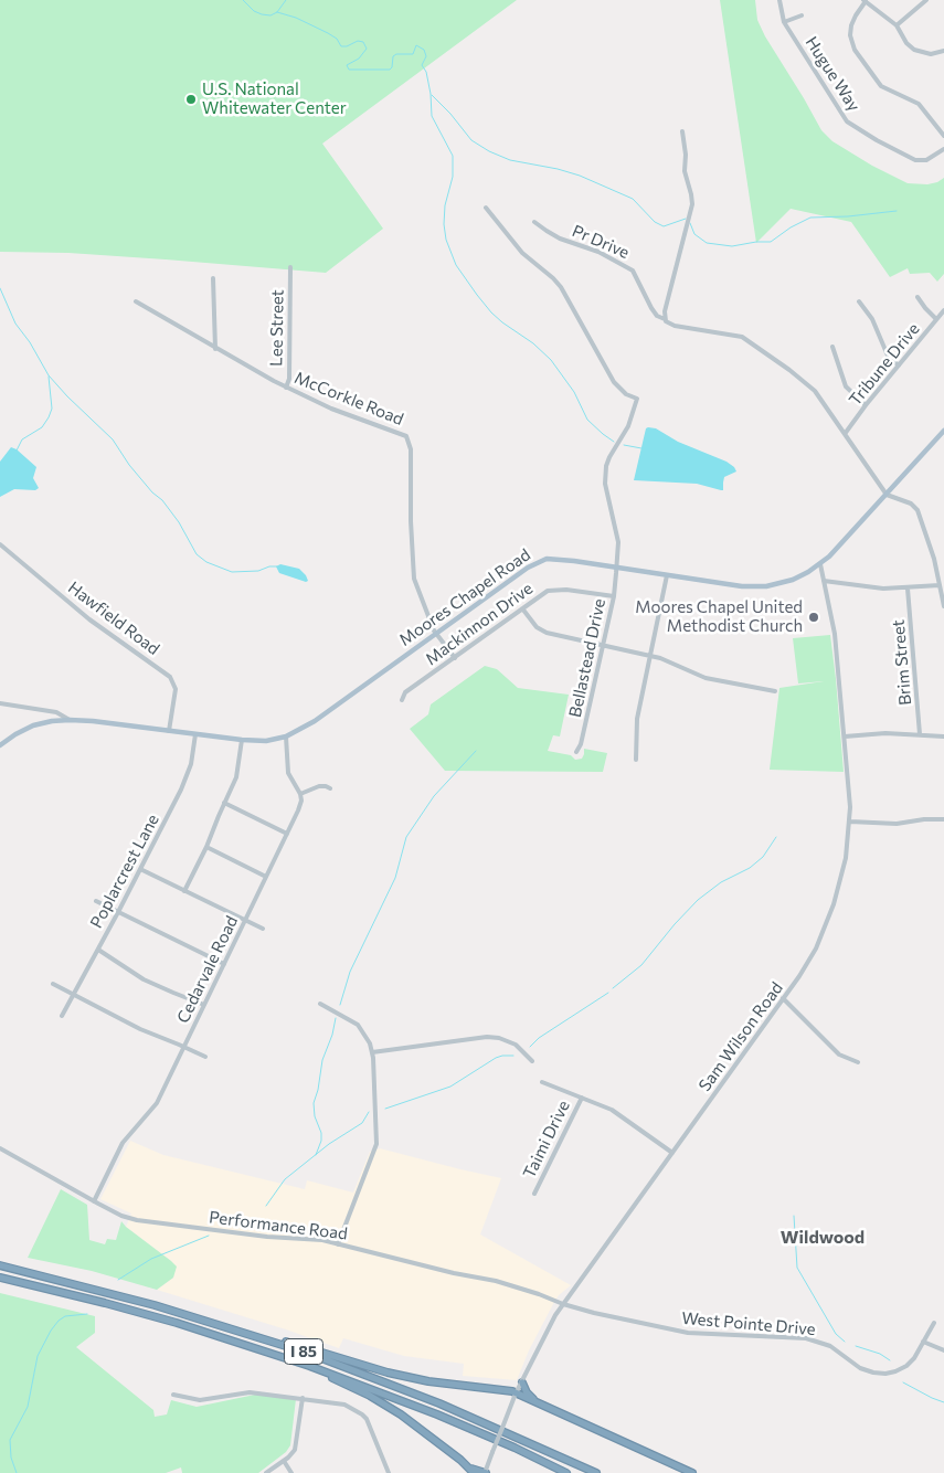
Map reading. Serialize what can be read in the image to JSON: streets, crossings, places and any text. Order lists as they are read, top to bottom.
{
  "streets": {
    "highway": ["I 85"],
    "main road": ["Moores Chapel Road"],
    "street": [
      "Hugue Way",
      "Pr Drive",
      "Lee Street",
      "Tribune Drive",
      "McCorkle Road",
      "Hawfield Road",
      "Mackinnon Drive",
      "Bellastead Drive",
      "Brim Street",
      "Poplarcrest Lane",
      "Cedarvale Road",
      "Sam Wilson Road",
      "Taimi Drive",
      "Performance Road",
      "West Pointe Drive"
    ]
  },
  "crossings": [
    ["Lee Street", "McCorkle Road"],
    ["McCorkle Road", "Moores Chapel Road"],
    ["McCorkle Road", "Mackinnon Drive"],
    ["Moores Chapel Road", "Hawfield Road"],
    ["Moores Chapel Road", "Bellastead Drive"],
    ["Moores Chapel Road", "Poplarcrest Lane"],
    ["Moores Chapel Road", "Sam Wilson Road"],
    ["Mackinnon Drive", "Bellastead Drive"],
    ["Cedarvale Road", "Performance Road"],
    ["Sam Wilson Road", "Performance Road"],
    ["Sam Wilson Road", "West Pointe Drive"],
    ["Performance Road", "West Pointe Drive"]
  ],
  "districts": ["Wildwood"],
  "places": ["U.S. National Whitewater Center", "Moores Chapel United Methodist Church"]
}
